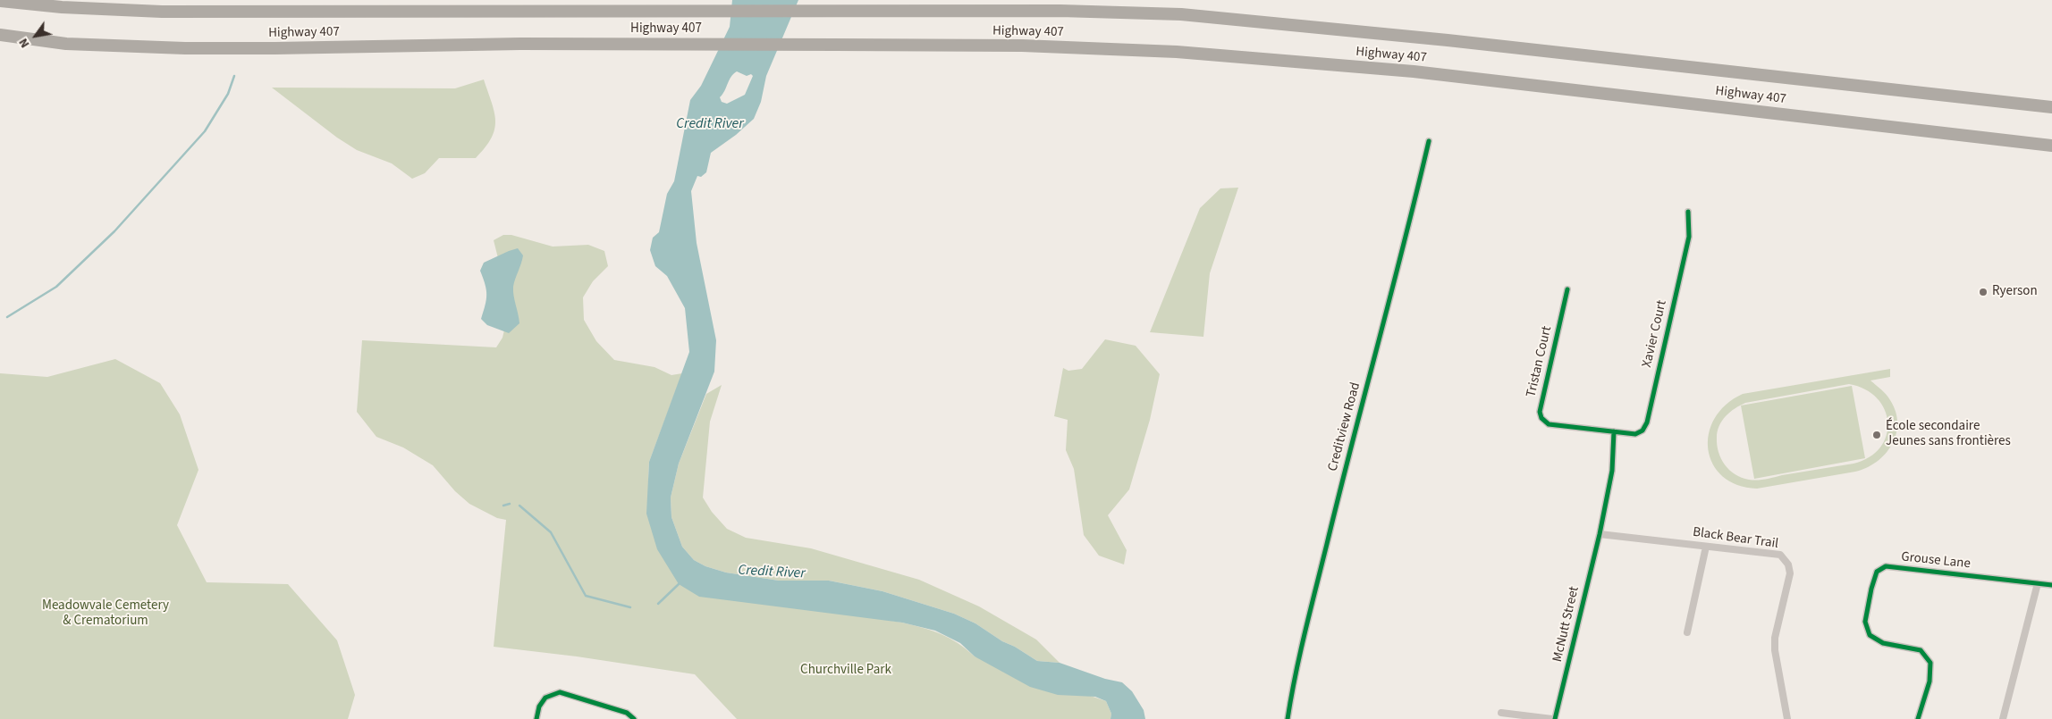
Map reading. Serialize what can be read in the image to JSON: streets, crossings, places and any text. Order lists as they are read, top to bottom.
{
  "streets": {
    "highway": ["Highway 407"],
    "street": [
      "Xavier Court",
      "Tristan Court",
      "Creditview Road",
      "Black Bear Trail",
      "Grouse Lane",
      "McNutt Street"
    ]
  },
  "crossings": [
    ["Xavier Court", "Tristan Court"],
    ["Xavier Court", "McNutt Street"],
    ["Tristan Court", "McNutt Street"],
    ["Black Bear Trail", "McNutt Street"]
  ],
  "water": ["Credit River"],
  "parks": ["Meadowvale Cemetery & Crematorium", "Churchville Park"],
  "places": ["Ryerson", "École secondaire Jeunes sans frontières"],
  "north": "bottom left"
}
